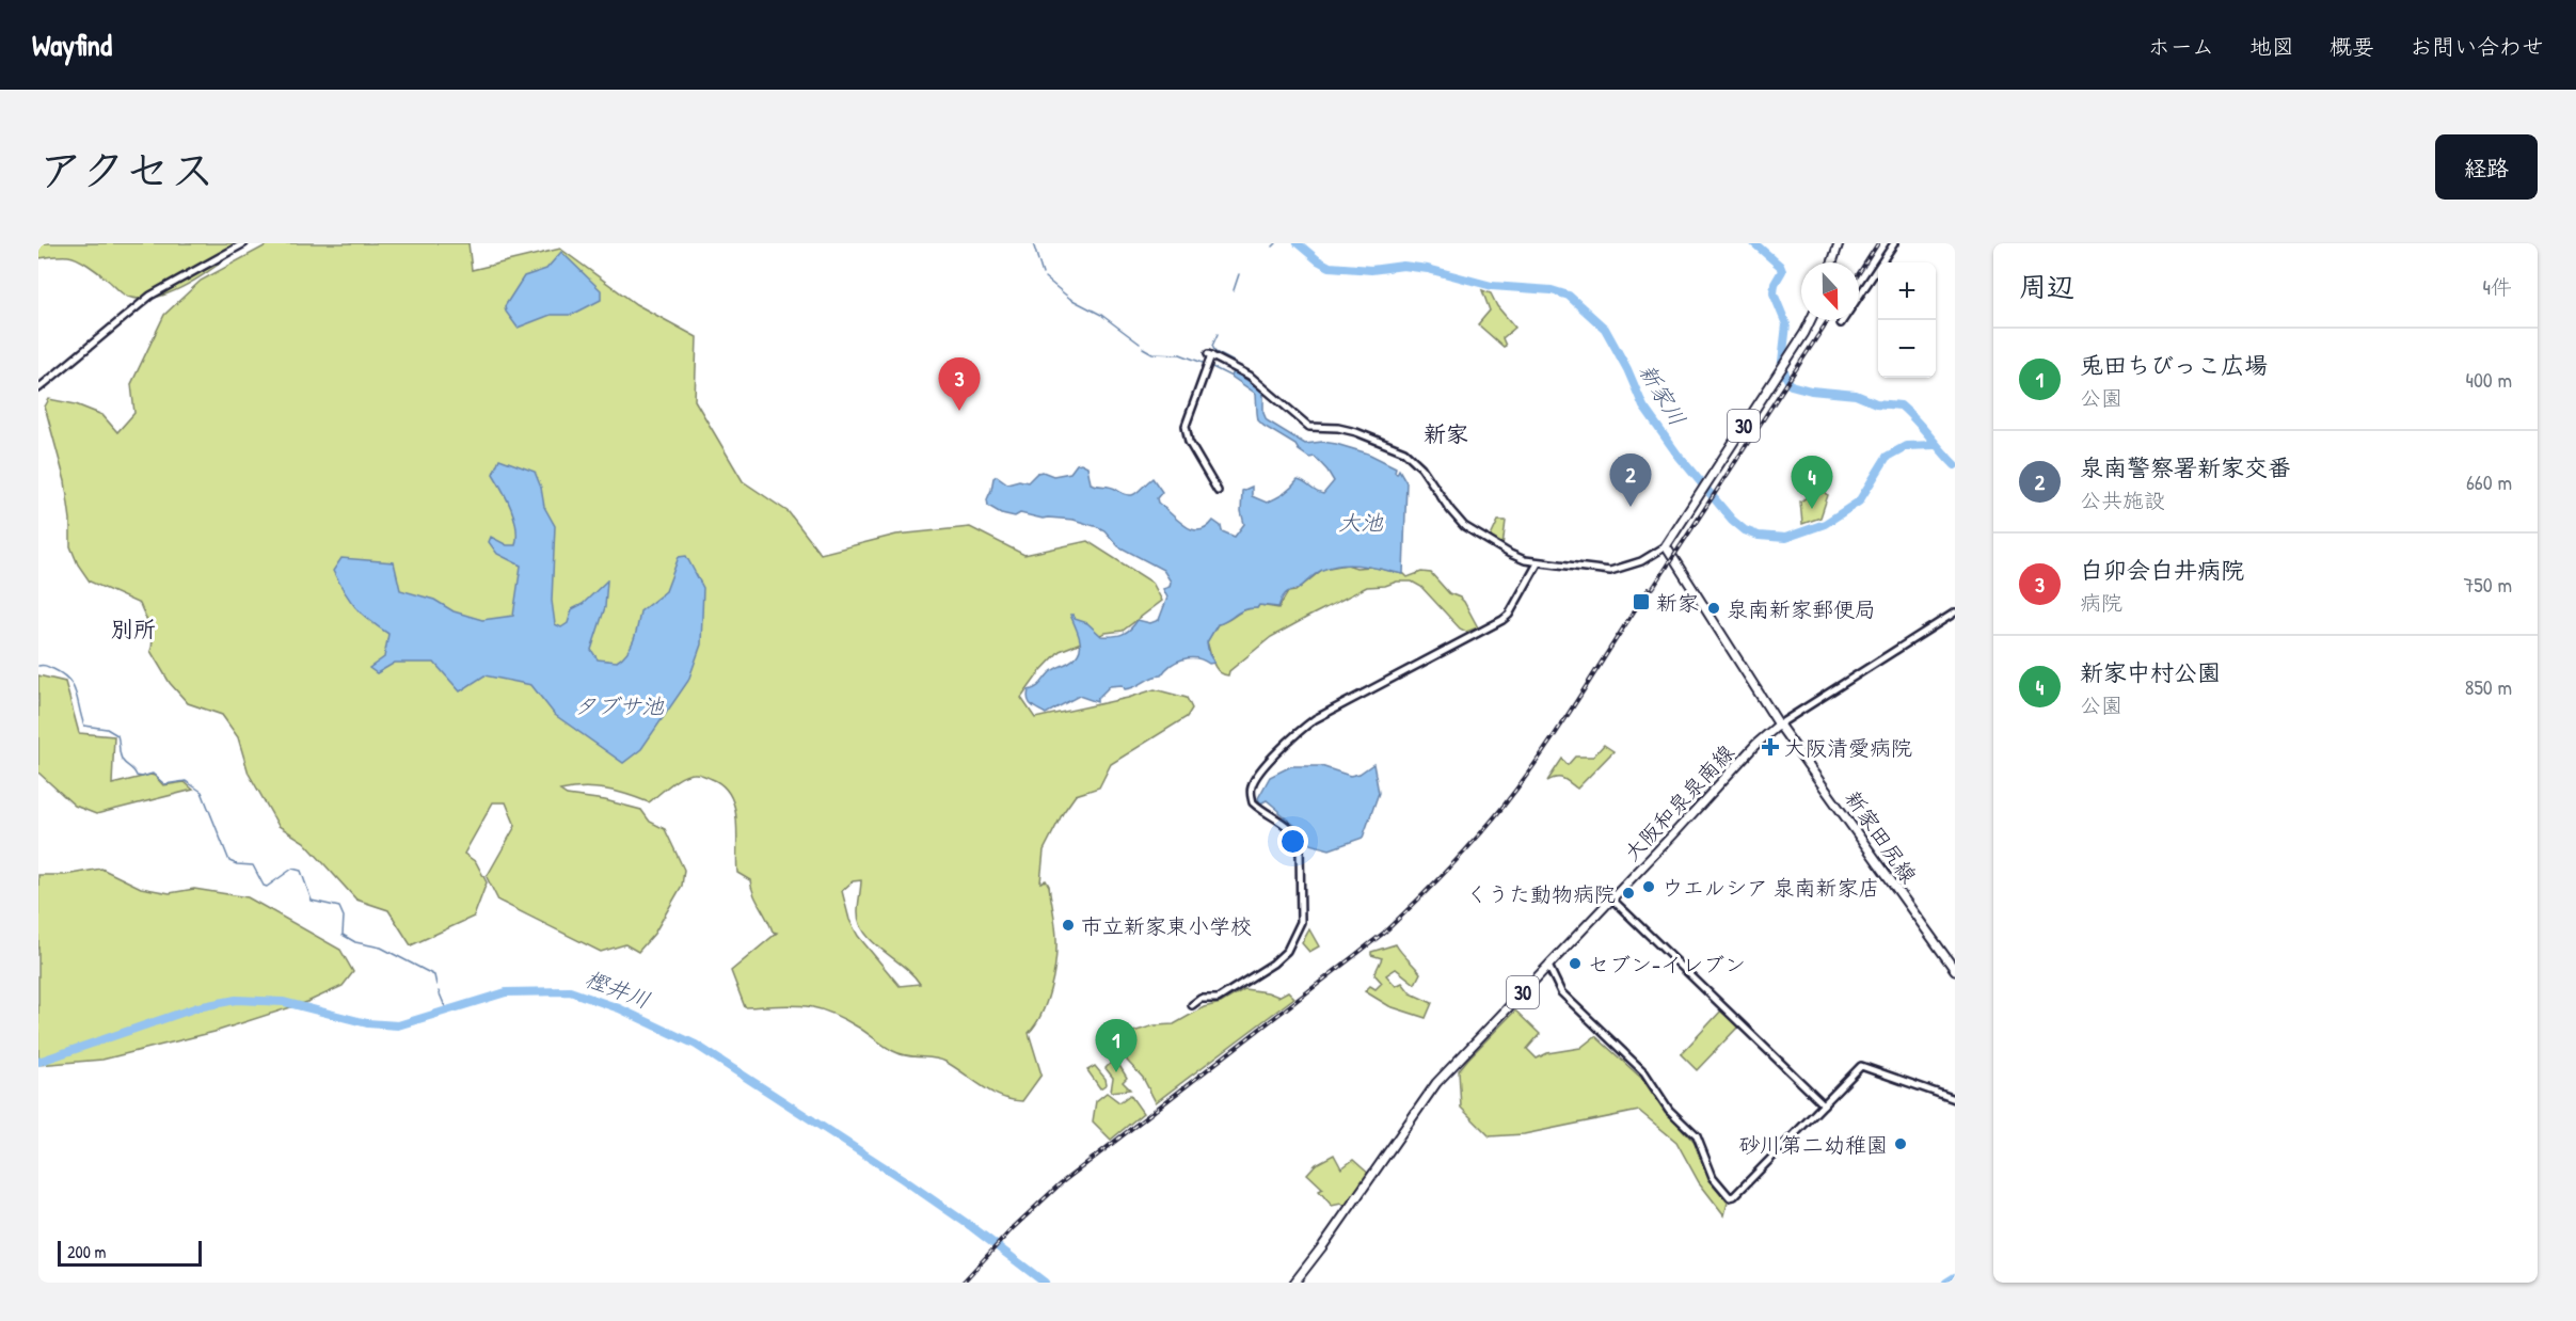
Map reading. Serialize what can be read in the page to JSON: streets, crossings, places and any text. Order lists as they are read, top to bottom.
{
  "streets": {
    "main road": ["30", "大阪和泉泉南線", "新家田尻線"]
  },
  "crossings": [
    ["大阪和泉泉南線", "新家田尻線"]
  ],
  "districts": ["新家", "別所"],
  "water": [
    "新家川",
    "大池",
    "タブサ池",
    "樫井川"
  ],
  "places": {
    "transit": ["新家"],
    "other": [
      "泉南新家郵便局",
      "ウエルシア 泉南新家店",
      "くうた動物病院",
      "市立新家東小学校",
      "セブン-イレブン",
      "砂川第二幼稚園"
    ],
    "health": ["大阪清愛病院"]
  },
  "scale_bar": "200 m",
  "north": "bottom",
  "page": {
    "header": "Wayfind",
    "nav": [
      "ホーム",
      "地図",
      "概要",
      "お問い合わせ"
    ],
    "title": "アクセス",
    "buttons": "経路",
    "heading": ["周辺", "4件"],
    "map_buttons": ["+", "−"],
    "list": [
      {
        "mark": "1",
        "name": "兎田ちびっこ広場",
        "note": "公園",
        "value": "400 m"
      },
      {
        "mark": "2",
        "name": "泉南警察署新家交番",
        "note": "公共施設",
        "value": "660 m"
      },
      {
        "mark": "3",
        "name": "白卯会白井病院",
        "note": "病院",
        "value": "750 m"
      },
      {
        "mark": "4",
        "name": "新家中村公園",
        "note": "公園",
        "value": "850 m"
      }
    ],
    "pins": [
      "3",
      "2",
      "4",
      "1"
    ],
    "scale": "200 m"
  }
}
